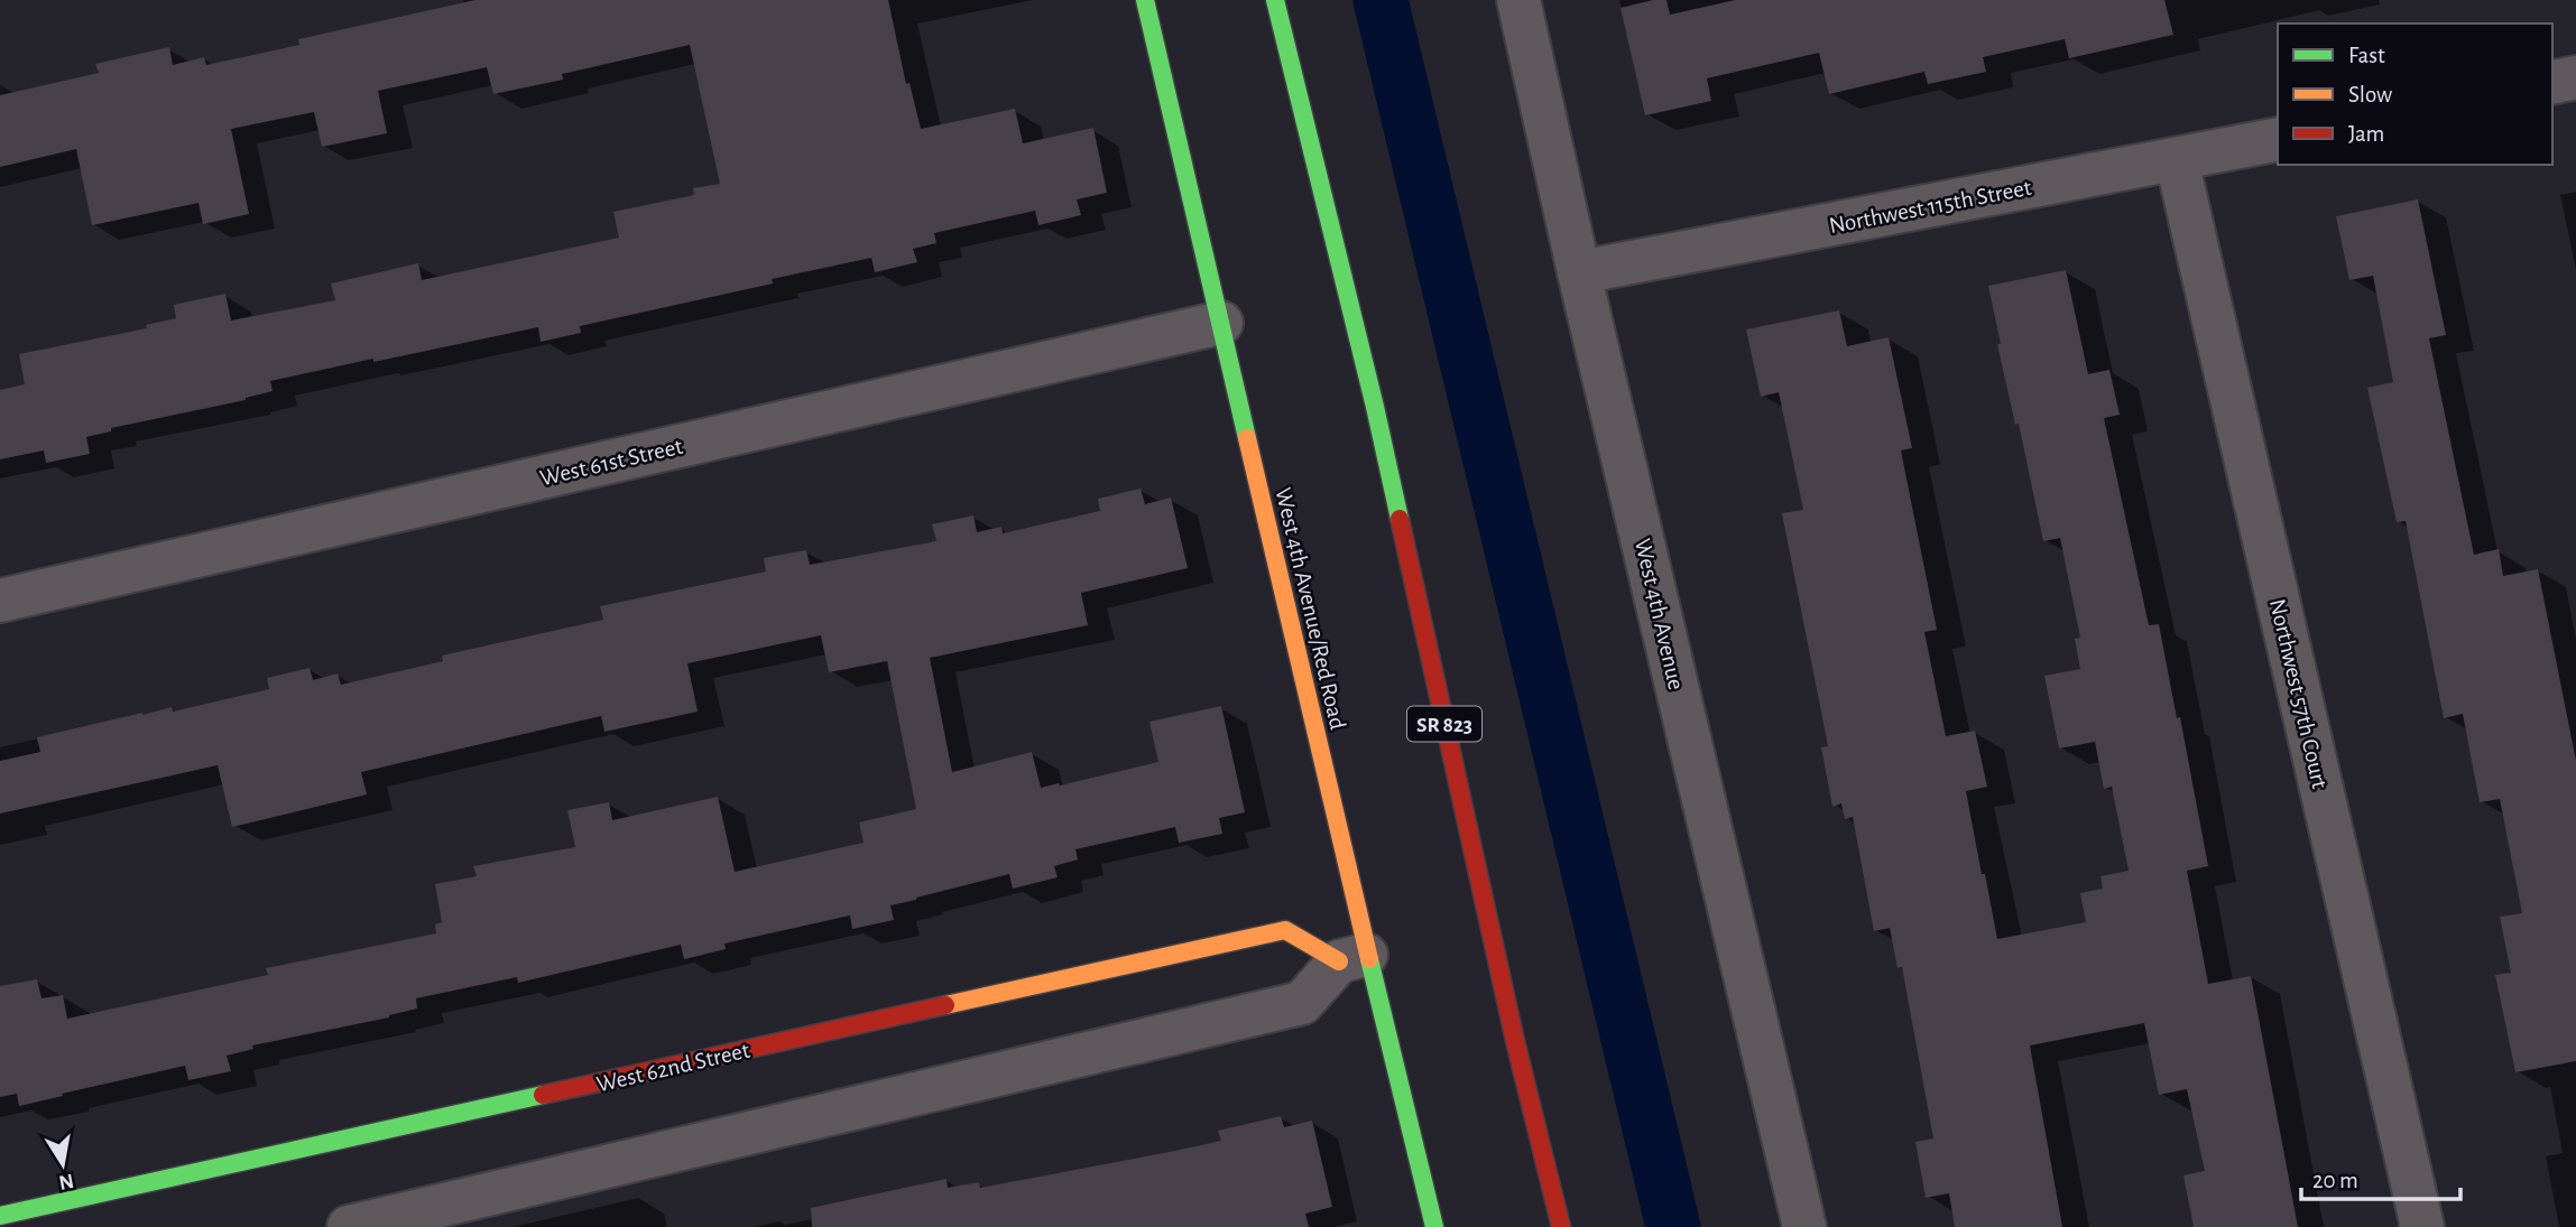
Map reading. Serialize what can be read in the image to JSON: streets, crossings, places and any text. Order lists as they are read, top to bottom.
{
  "streets": {
    "main road": ["West 4th Avenue/Red Road", "SR 823", "West 62nd Street"],
    "street": [
      "Northwest 115th Street",
      "West 61st Street",
      "West 4th Avenue",
      "Northwest 57th Court"
    ]
  },
  "crossings": [
    ["Northwest 115th Street", "West 4th Avenue"],
    ["Northwest 115th Street", "Northwest 57th Court"],
    ["West 61st Street", "West 4th Avenue/Red Road"],
    ["West 4th Avenue/Red Road", "West 62nd Street"]
  ],
  "legend": ["Fast", "Slow", "Jam"],
  "scale_bar": "20 m",
  "north": "bottom"
}
